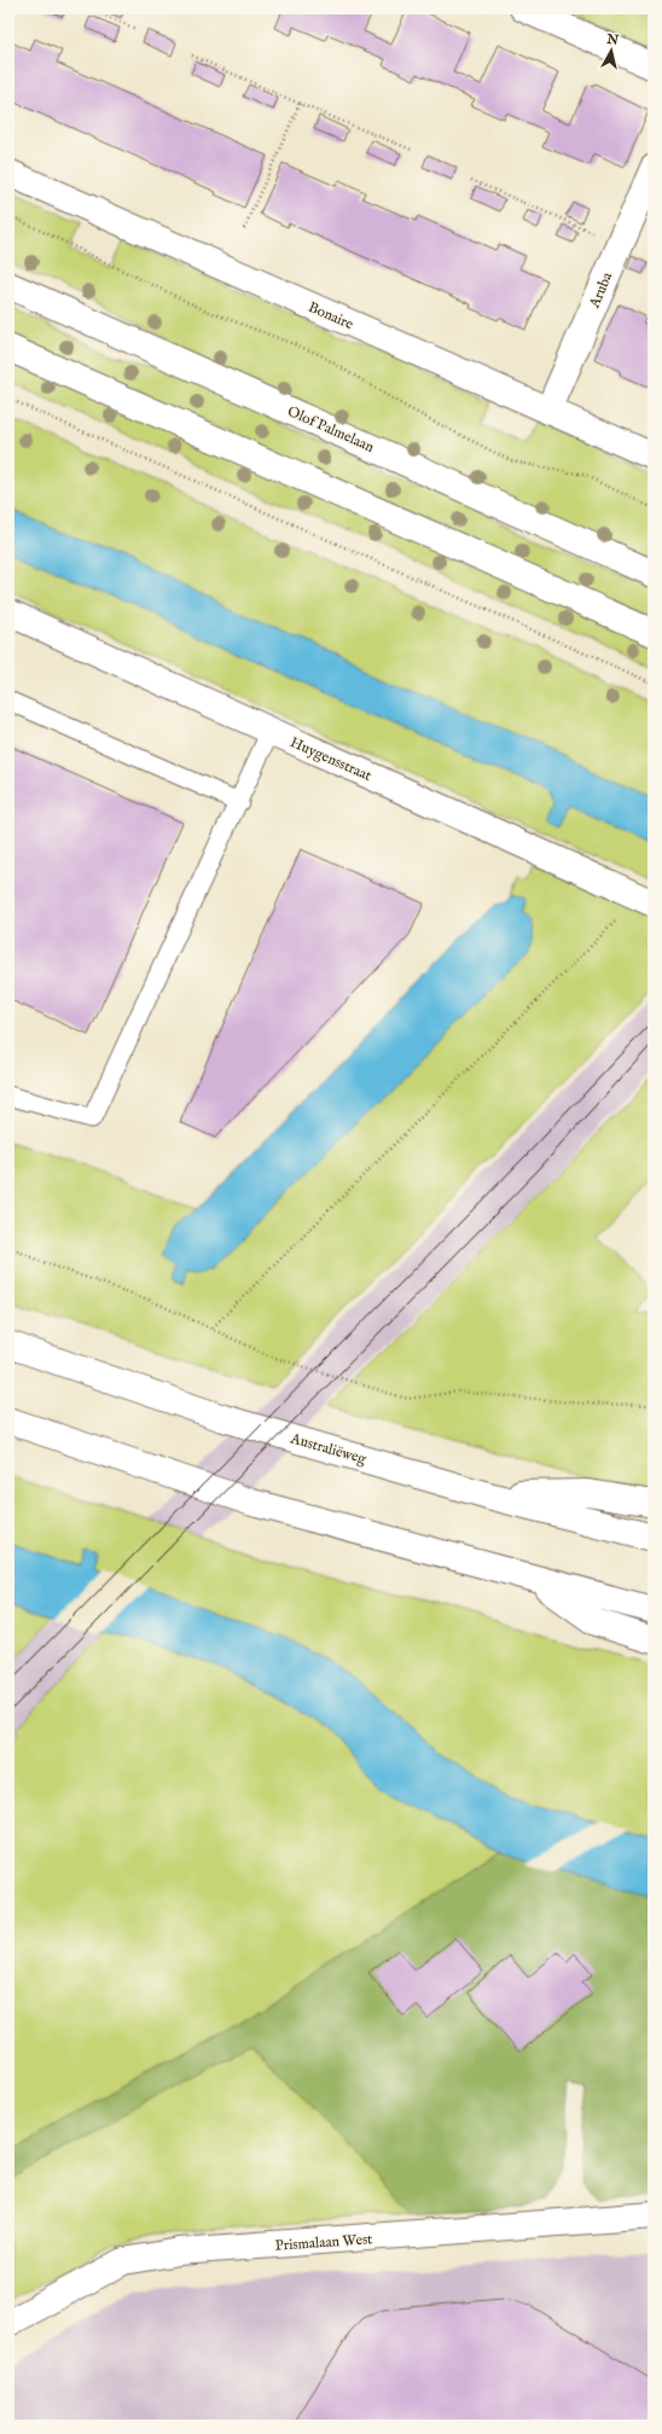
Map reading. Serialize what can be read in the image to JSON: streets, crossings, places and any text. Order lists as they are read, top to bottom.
{
  "streets": {
    "street": [
      "Aruba",
      "Bonaire",
      "Olof Palmelaan",
      "Huygensstraat",
      "Australiëweg",
      "Prismalaan West"
    ]
  },
  "crossings": [
    ["Aruba", "Bonaire"]
  ],
  "north": "top"
}
